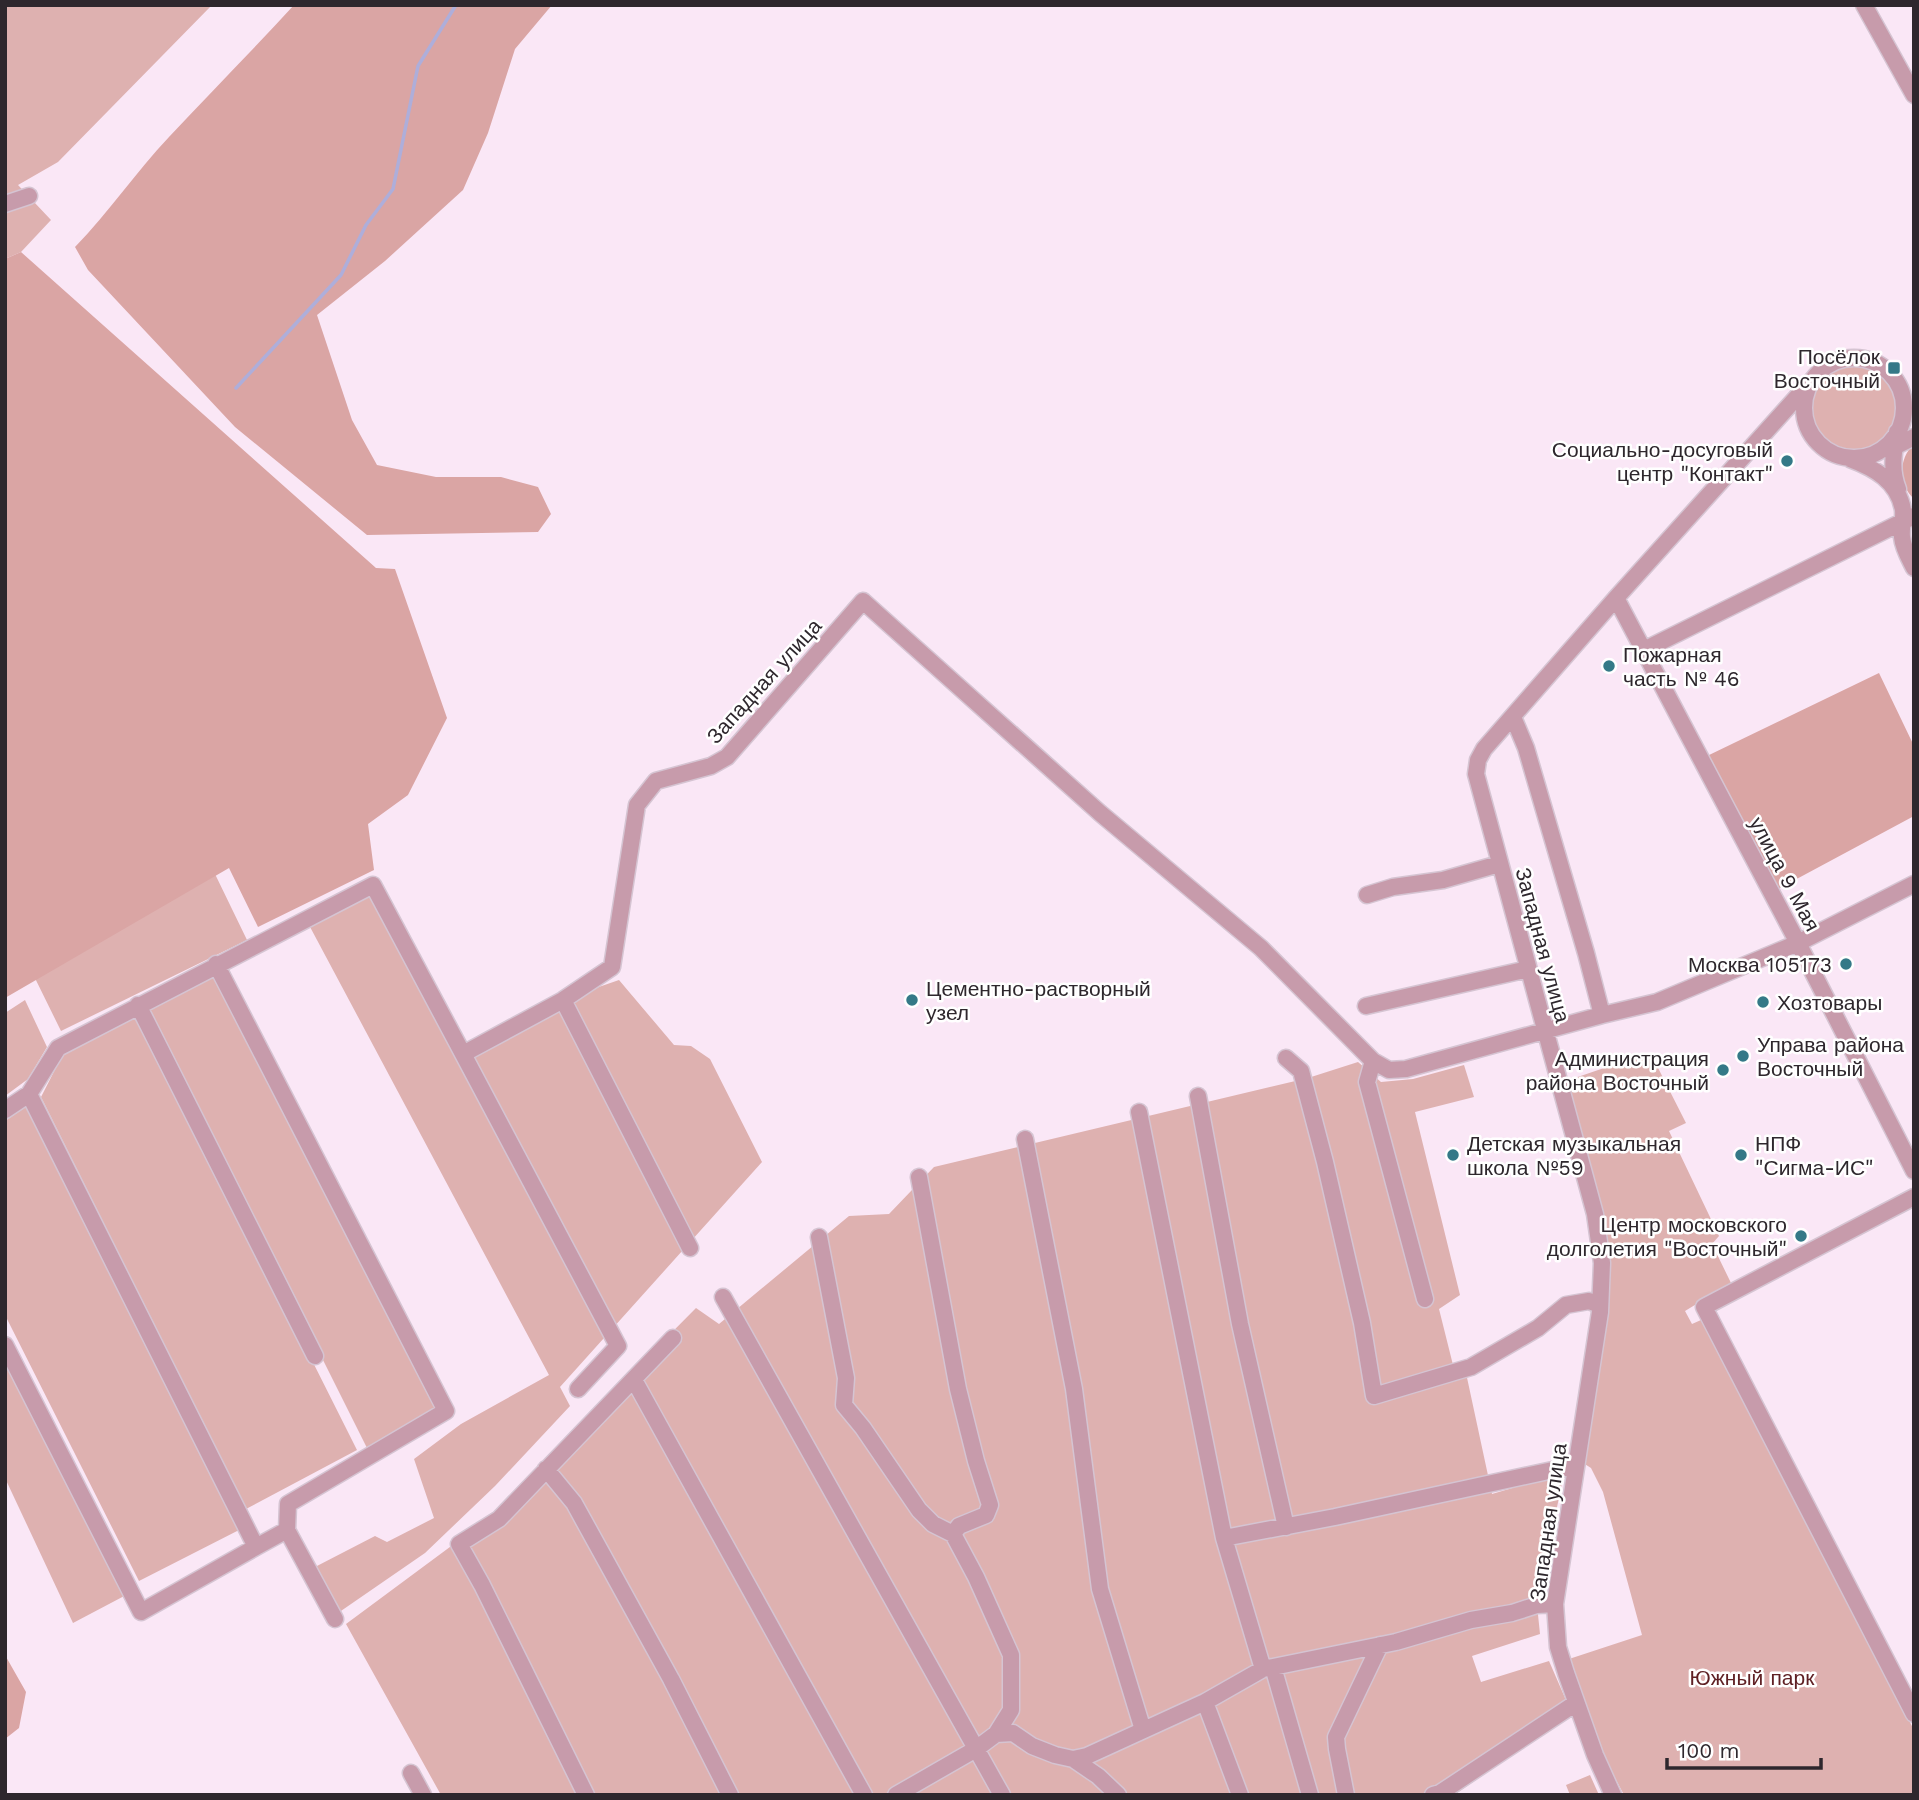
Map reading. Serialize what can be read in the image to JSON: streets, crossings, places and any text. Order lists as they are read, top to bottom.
{
  "streets": {
    "street": ["Западная улица", "улица 9 Мая"]
  },
  "crossings": [
    ["Западная улица", "улица 9 Мая"]
  ],
  "parks": ["Южный парк"],
  "places": {
    "transit": ["Посёлок Восточный"],
    "other": [
      "Социально-досуговый центр \"Контакт\"",
      "Пожарная часть № 46",
      "Москва 105173",
      "Цементно-растворный узел",
      "Хозтовары",
      "Управа района Восточный",
      "Администрация района Восточный",
      "Детская музыкальная школа №59",
      "НПФ \"Сигма-ИС\"",
      "Центр московского долголетия \"Восточный\""
    ]
  },
  "scale_bar": "100 m"
}
